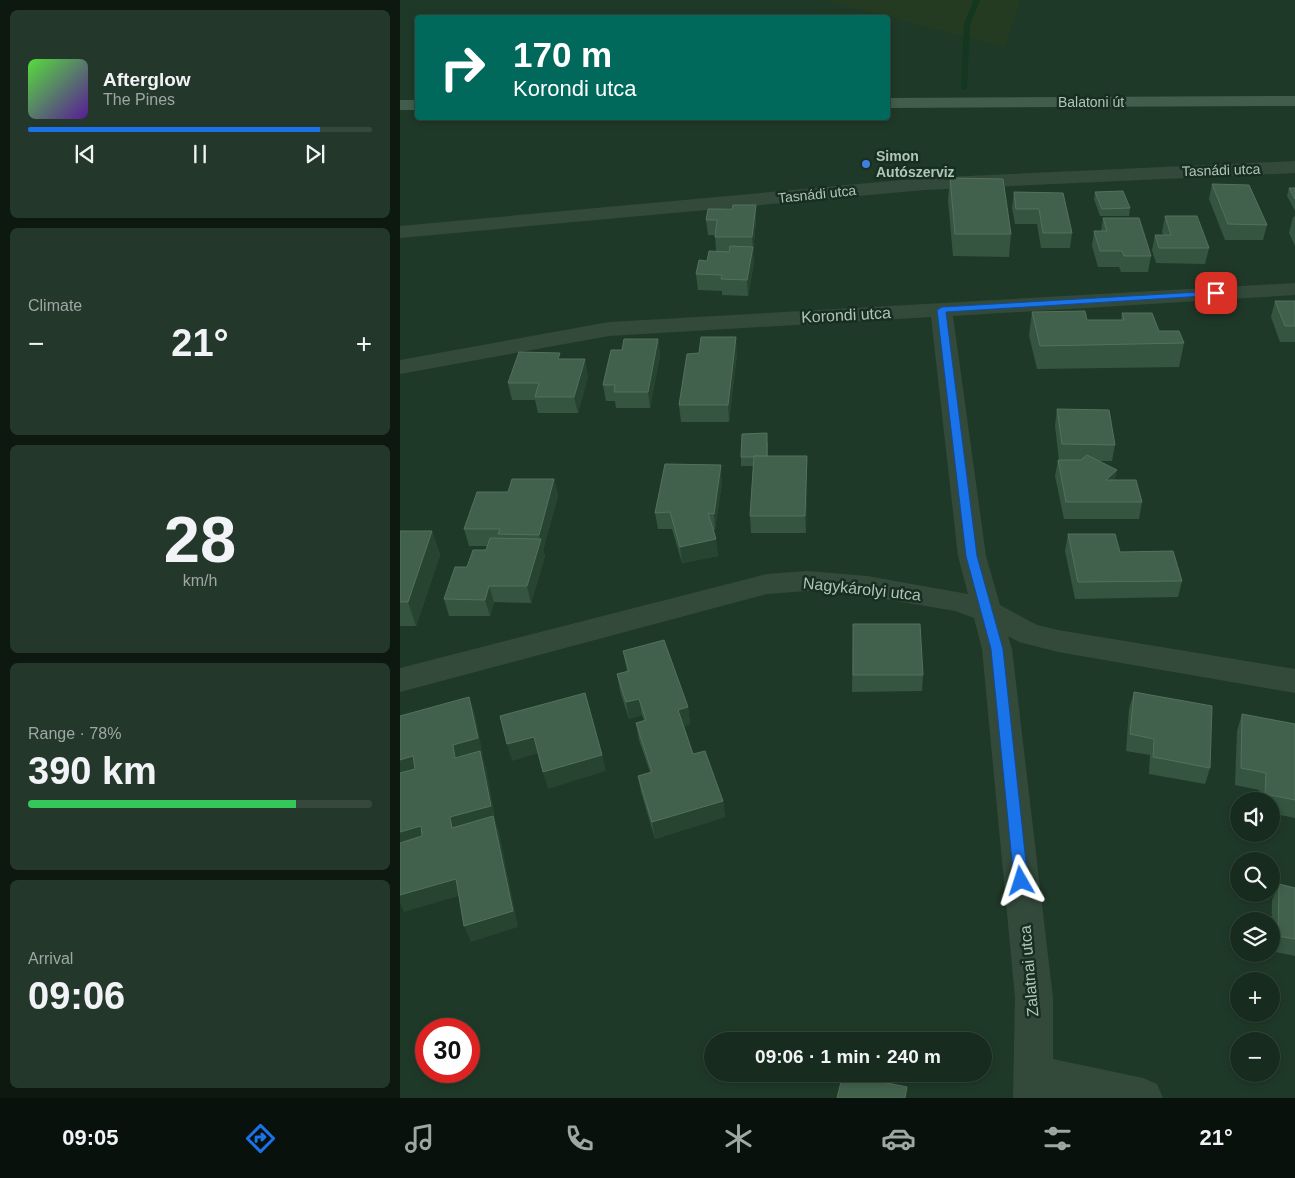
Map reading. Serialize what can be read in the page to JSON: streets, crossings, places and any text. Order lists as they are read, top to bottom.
{
  "streets": {
    "main road": ["Balatoni út"],
    "street": [
      "Tasnádi utca",
      "Korondi utca",
      "Nagykárolyi utca",
      "Zalatnai utca"
    ]
  },
  "crossings": [
    ["Korondi utca", "Zalatnai utca"],
    ["Nagykárolyi utca", "Zalatnai utca"]
  ],
  "places": ["Simon Autószerviz"],
  "page": {
    "turn": ["170 m", "Korondi utca"],
    "song": ["Afterglow", "The Pines"],
    "tile": [
      "Climate",
      ["28", "km/h"],
      ["Range · 78%", "390 km"],
      ["Arrival", "09:06"]
    ],
    "heat": ["−", "21°", "+"],
    "map_buttons": ["+", "−"],
    "limit": "30",
    "trip": "09:06 · 1 min · 240 m",
    "tabs": ["09:05", "21°"]
  }
}
